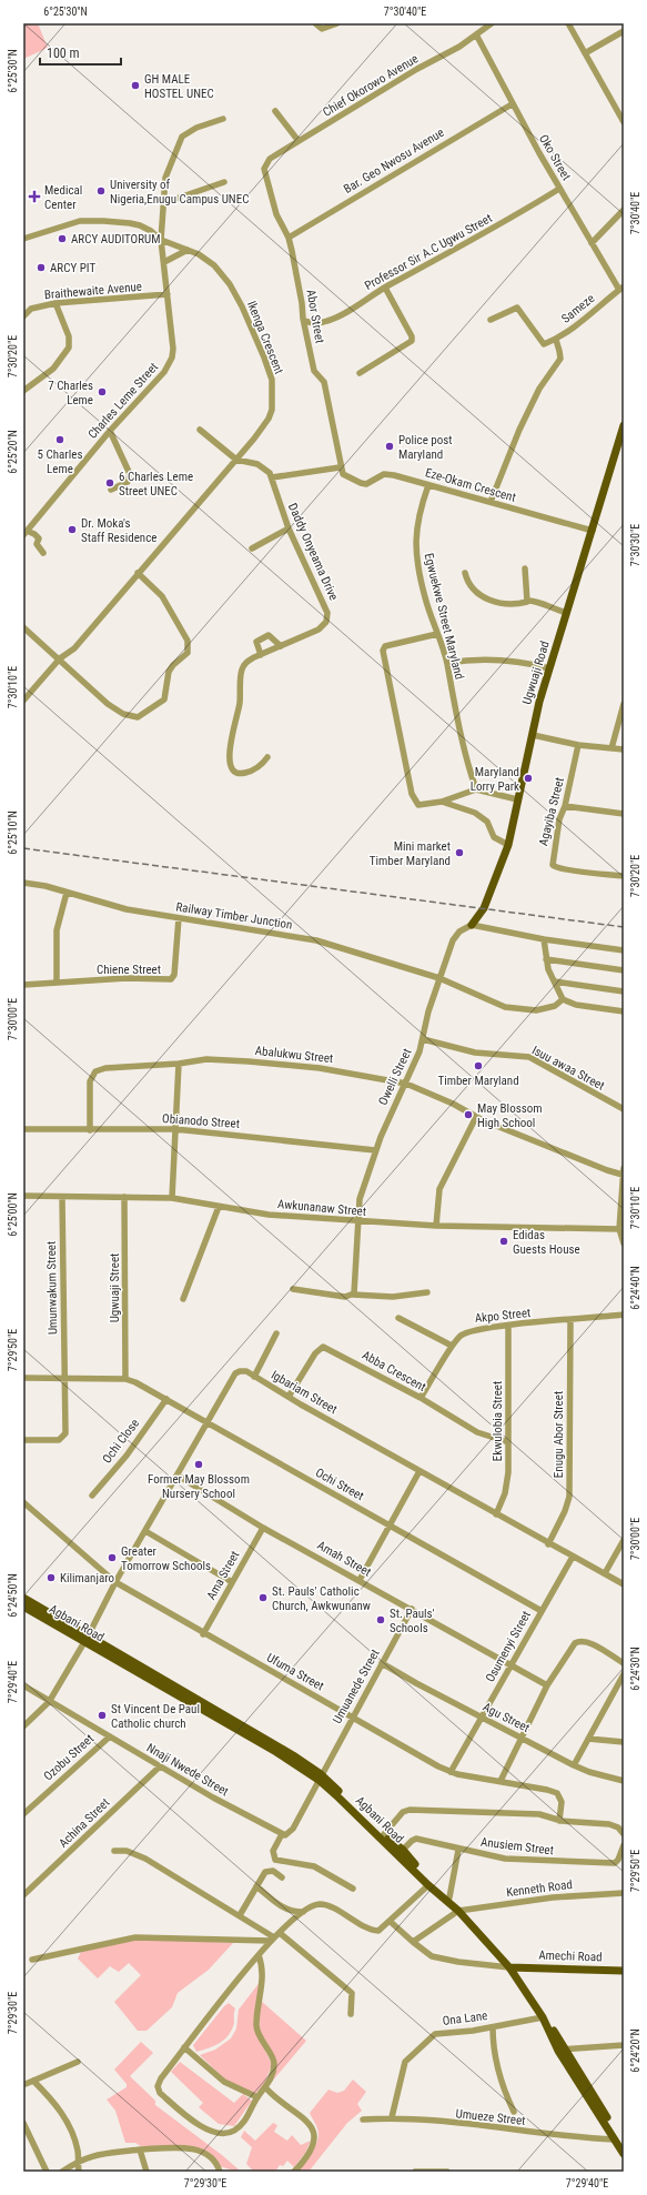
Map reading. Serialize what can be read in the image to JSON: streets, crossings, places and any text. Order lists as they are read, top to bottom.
{
  "streets": {
    "main road": ["Ugwuaji Road", "Agbani Road", "Amechi Road"],
    "street": [
      "Chief Okorowo Avenue",
      "Oko Street",
      "Bar. Geo Nwosu Avenue",
      "Professor Sir A.C Ugwu Street",
      "Braithewaite Avenue",
      "Sameze",
      "Abor Street",
      "Ikenga Crescent",
      "Charles Leme Street",
      "Eze-Okam Crescent",
      "Daddy Onyeama Drive",
      "Egwuekwe Street Maryland",
      "Agayiba Street",
      "Railway Timber Junction",
      "Chiene Street",
      "Abalukwu Street",
      "Isuu awaa Street",
      "Owelli Street",
      "Obianodo Street",
      "Awkunanaw Street",
      "Umunwakum Street",
      "Ugwuaji Street",
      "Akpo Street",
      "Abba Crescent",
      "Igbariam Street",
      "Ekwulobia Street",
      "Enugu Abor Street",
      "Ochi Close",
      "Ochi Street",
      "Amah Street",
      "Ama Street",
      "Osumenyi Street",
      "Ufuma Street",
      "Umuanede Street",
      "Agu Street",
      "Ozobu Street",
      "Nnaji Nwede Street",
      "Achina Street",
      "Anusiem Street",
      "Kenneth Road",
      "Ona Lane",
      "Umueze Street"
    ]
  },
  "crossings": [
    ["Chief Okorowo Avenue", "Oko Street"],
    ["Chief Okorowo Avenue", "Abor Street"],
    ["Oko Street", "Bar. Geo Nwosu Avenue"],
    ["Oko Street", "Professor Sir A.C Ugwu Street"],
    ["Oko Street", "Sameze"],
    ["Bar. Geo Nwosu Avenue", "Abor Street"],
    ["Professor Sir A.C Ugwu Street", "Abor Street"],
    ["Braithewaite Avenue", "Charles Leme Street"],
    ["Abor Street", "Eze-Okam Crescent"],
    ["Ikenga Crescent", "Charles Leme Street"],
    ["Eze-Okam Crescent", "Egwuekwe Street Maryland"],
    ["Eze-Okam Crescent", "Ugwuaji Road"],
    ["Ugwuaji Road", "Owelli Street"],
    ["Railway Timber Junction", "Chiene Street"],
    ["Railway Timber Junction", "Owelli Street"],
    ["Abalukwu Street", "Owelli Street"],
    ["Abalukwu Street", "Obianodo Street"],
    ["Isuu awaa Street", "Owelli Street"],
    ["Owelli Street", "Obianodo Street"],
    ["Owelli Street", "Awkunanaw Street"],
    ["Awkunanaw Street", "Umunwakum Street"],
    ["Awkunanaw Street", "Ugwuaji Street"],
    ["Ugwuaji Street", "Ochi Street"],
    ["Akpo Street", "Abba Crescent"],
    ["Akpo Street", "Ekwulobia Street"],
    ["Akpo Street", "Enugu Abor Street"],
    ["Abba Crescent", "Igbariam Street"],
    ["Abba Crescent", "Ekwulobia Street"],
    ["Igbariam Street", "Ekwulobia Street"],
    ["Igbariam Street", "Enugu Abor Street"],
    ["Igbariam Street", "Ochi Street"],
    ["Igbariam Street", "Amah Street"],
    ["Igbariam Street", "Agbani Road"],
    ["Igbariam Street", "Osumenyi Street"],
    ["Igbariam Street", "Ufuma Street"],
    ["Igbariam Street", "Nnaji Nwede Street"],
    ["Ochi Close", "Ochi Street"],
    ["Ochi Street", "Osumenyi Street"],
    ["Amah Street", "Ama Street"],
    ["Amah Street", "Osumenyi Street"],
    ["Amah Street", "Umuanede Street"],
    ["Ama Street", "Ufuma Street"],
    ["Agbani Road", "Umuanede Street"],
    ["Agbani Road", "Anusiem Street"],
    ["Agbani Road", "Kenneth Road"],
    ["Agbani Road", "Amechi Road"],
    ["Agbani Road", "Ona Lane"],
    ["Agbani Road", "Umueze Street"],
    ["Osumenyi Street", "Ufuma Street"],
    ["Osumenyi Street", "Agu Street"],
    ["Ufuma Street", "Umuanede Street"],
    ["Umuanede Street", "Agu Street"],
    ["Ozobu Street", "Nnaji Nwede Street"],
    ["Nnaji Nwede Street", "Achina Street"],
    ["Ona Lane", "Umueze Street"]
  ],
  "places": {
    "other": [
      "GH MALE HOSTEL UNEC",
      "University of Nigeria,Enugu Campus UNEC",
      "ARCY AUDITORUM",
      "ARCY PIT",
      "7 Charles Leme",
      "5 Charles Leme",
      "Police post Maryland",
      "6 Charles Leme Street UNEC",
      "Dr. Moka's Staff Residence",
      "Maryland Lorry Park",
      "Mini market Timber Maryland",
      "Timber Maryland",
      "May Blossom High School",
      "Edidas Guests House",
      "Former May Blossom Nursery School",
      "Greater Tomorrow Schools",
      "Kilimanjaro",
      "St. Pauls' Catholic Church, Awkwunanw",
      "St. Pauls' Schools",
      "St Vincent De Paul Catholic church"
    ],
    "health": ["Medical Center"]
  },
  "scale_bar": "100 m",
  "coordinates": [
    "6°25'30\"N",
    "7°30'40\"E",
    "7°30'20\"E",
    "6°25'20\"N",
    "7°30'30\"E",
    "7°30'10\"E",
    "6°25'10\"N",
    "7°30'00\"E",
    "6°25'00\"N",
    "6°24'40\"N",
    "7°29'50\"E",
    "6°24'50\"N",
    "6°24'30\"N",
    "7°29'40\"E",
    "7°29'30\"E",
    "6°24'20\"N"
  ]
}
